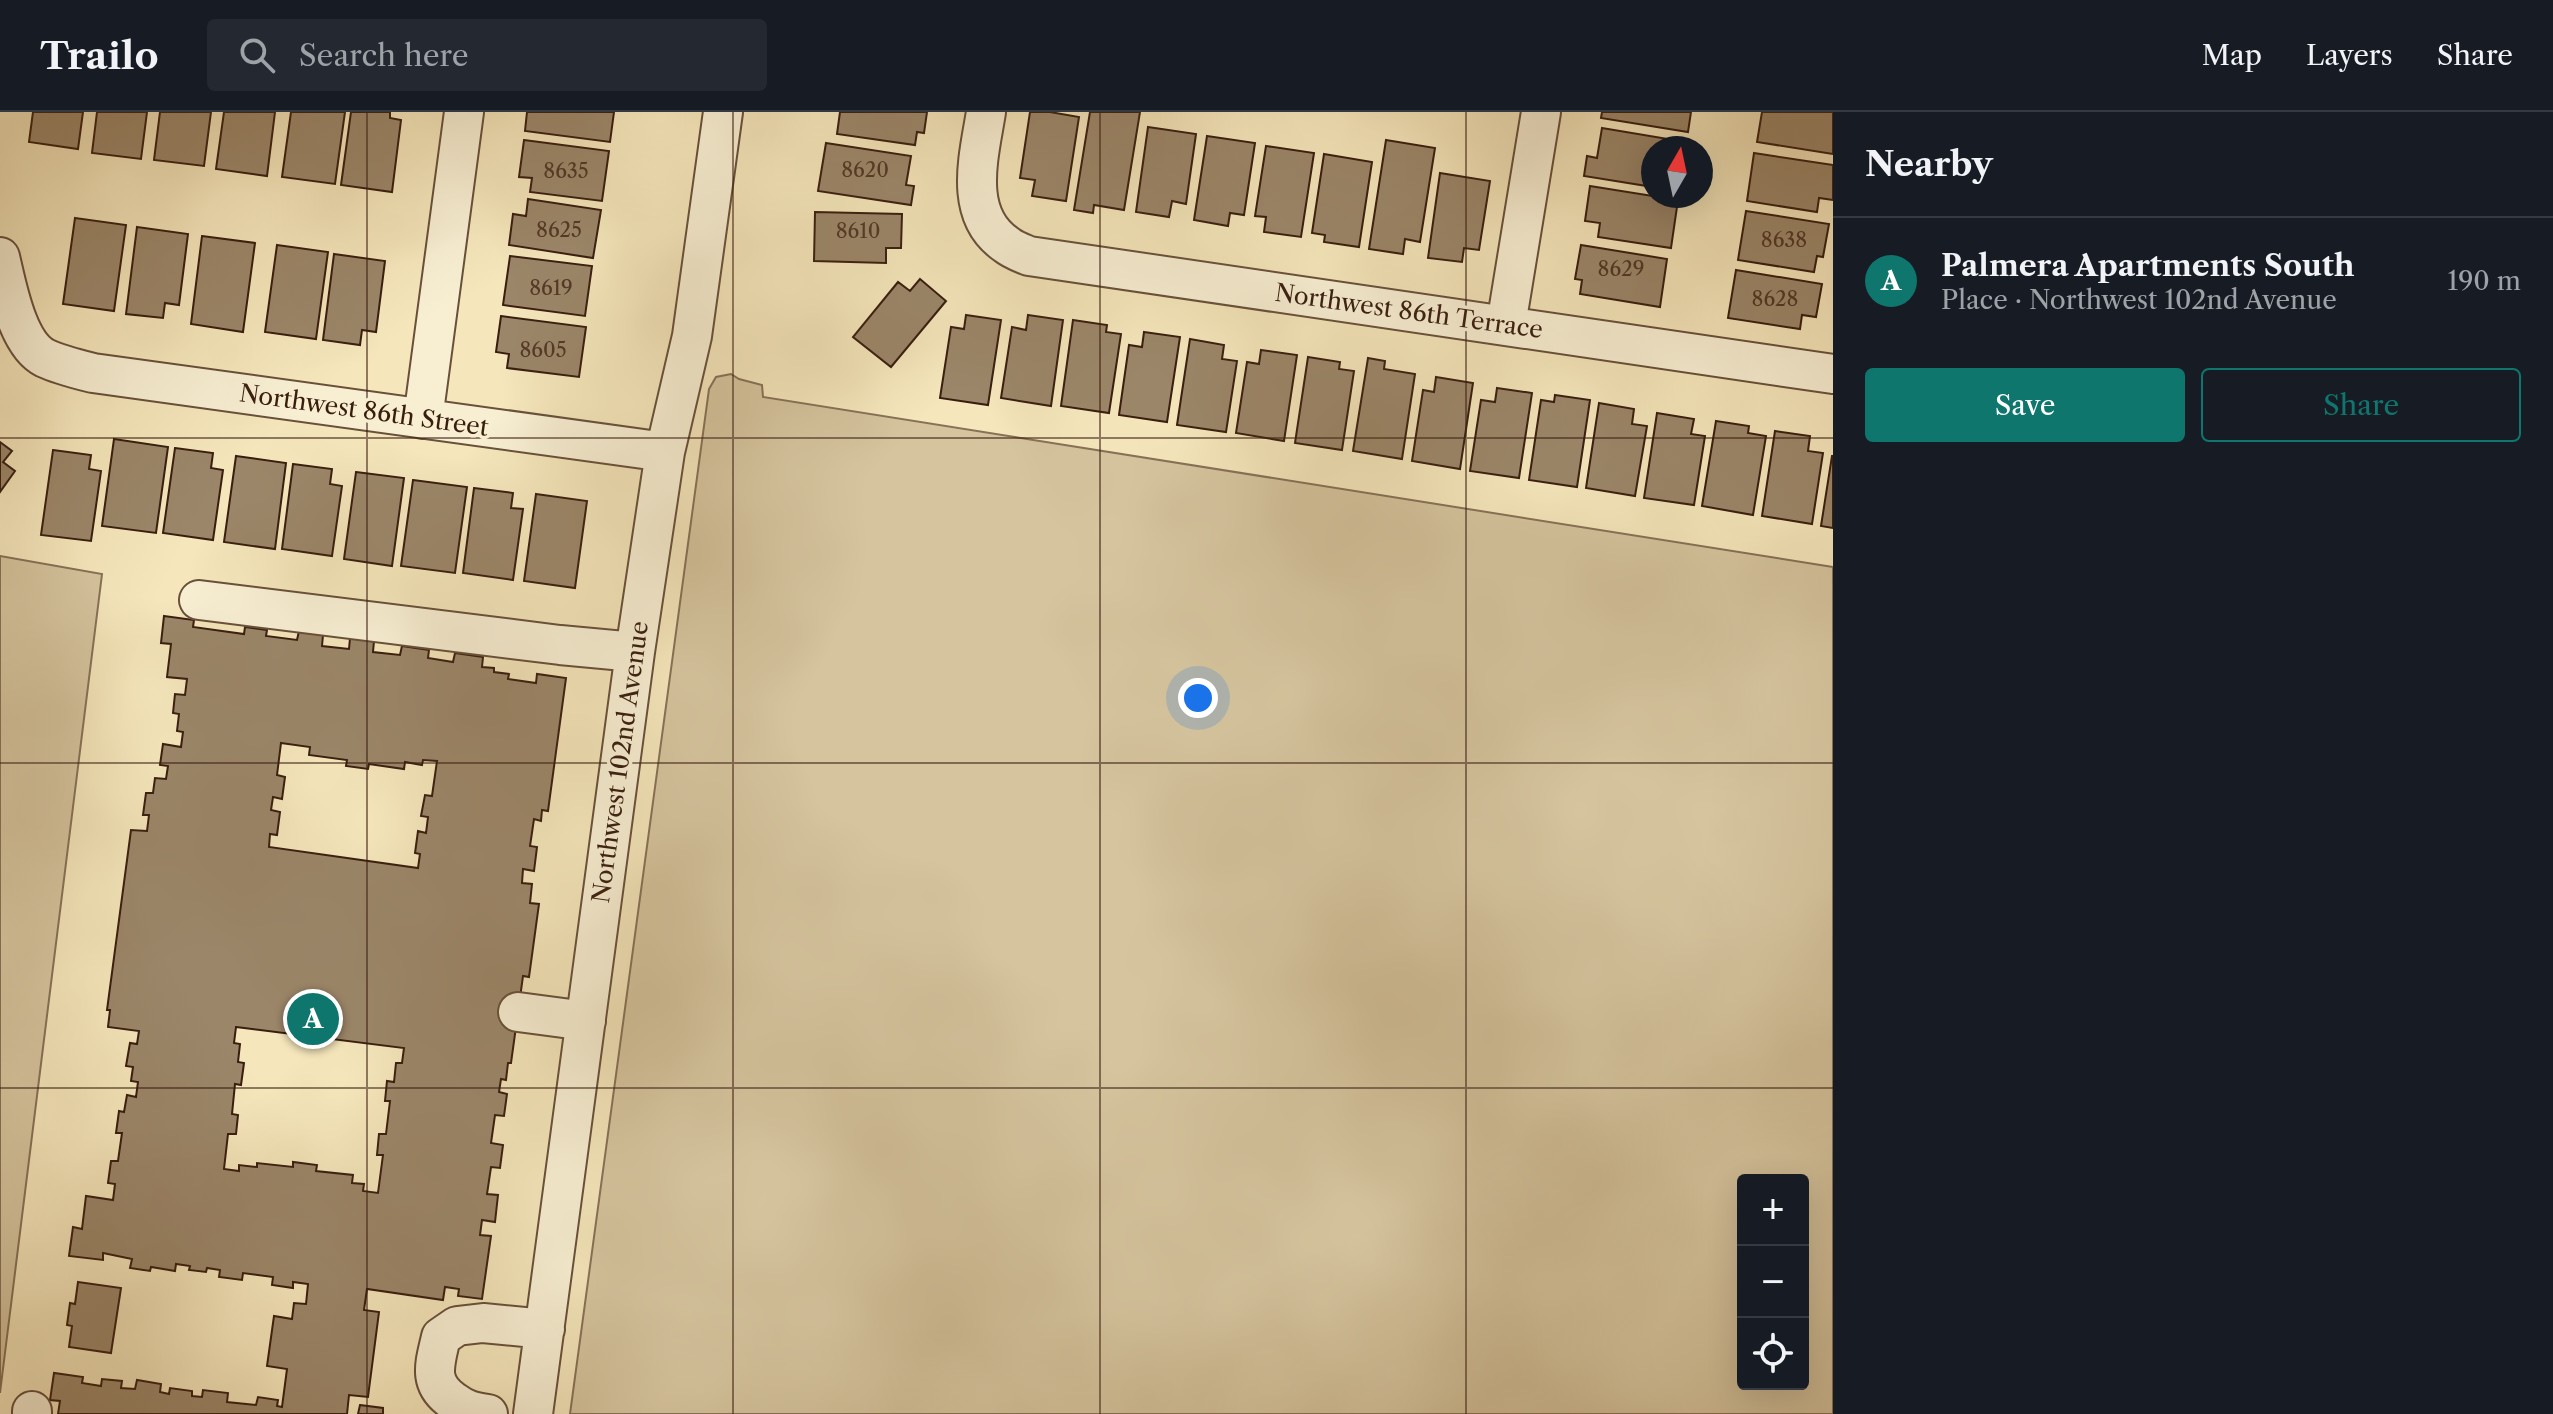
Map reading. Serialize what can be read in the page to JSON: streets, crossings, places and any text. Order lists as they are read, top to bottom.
{
  "streets": {
    "street": ["Northwest 86th Terrace", "Northwest 86th Street", "Northwest 102nd Avenue"]
  },
  "crossings": [
    ["Northwest 86th Street", "Northwest 102nd Avenue"]
  ],
  "house_numbers": [
    "8620",
    "8635",
    "8625",
    "8610",
    "8638",
    "8629",
    "8619",
    "8628",
    "8605"
  ],
  "north": "top",
  "page": {
    "header": "Trailo",
    "search": "Search here",
    "nav": ["Map", "Layers", "Share"],
    "heading": "Nearby",
    "list": [
      {
        "mark": "A",
        "name": "Palmera Apartments South",
        "note": "Place · Northwest 102nd Avenue",
        "value": "190 m"
      }
    ],
    "buttons": ["Save", "Share"],
    "pins": "A",
    "map_buttons": ["+", "−"]
  }
}
